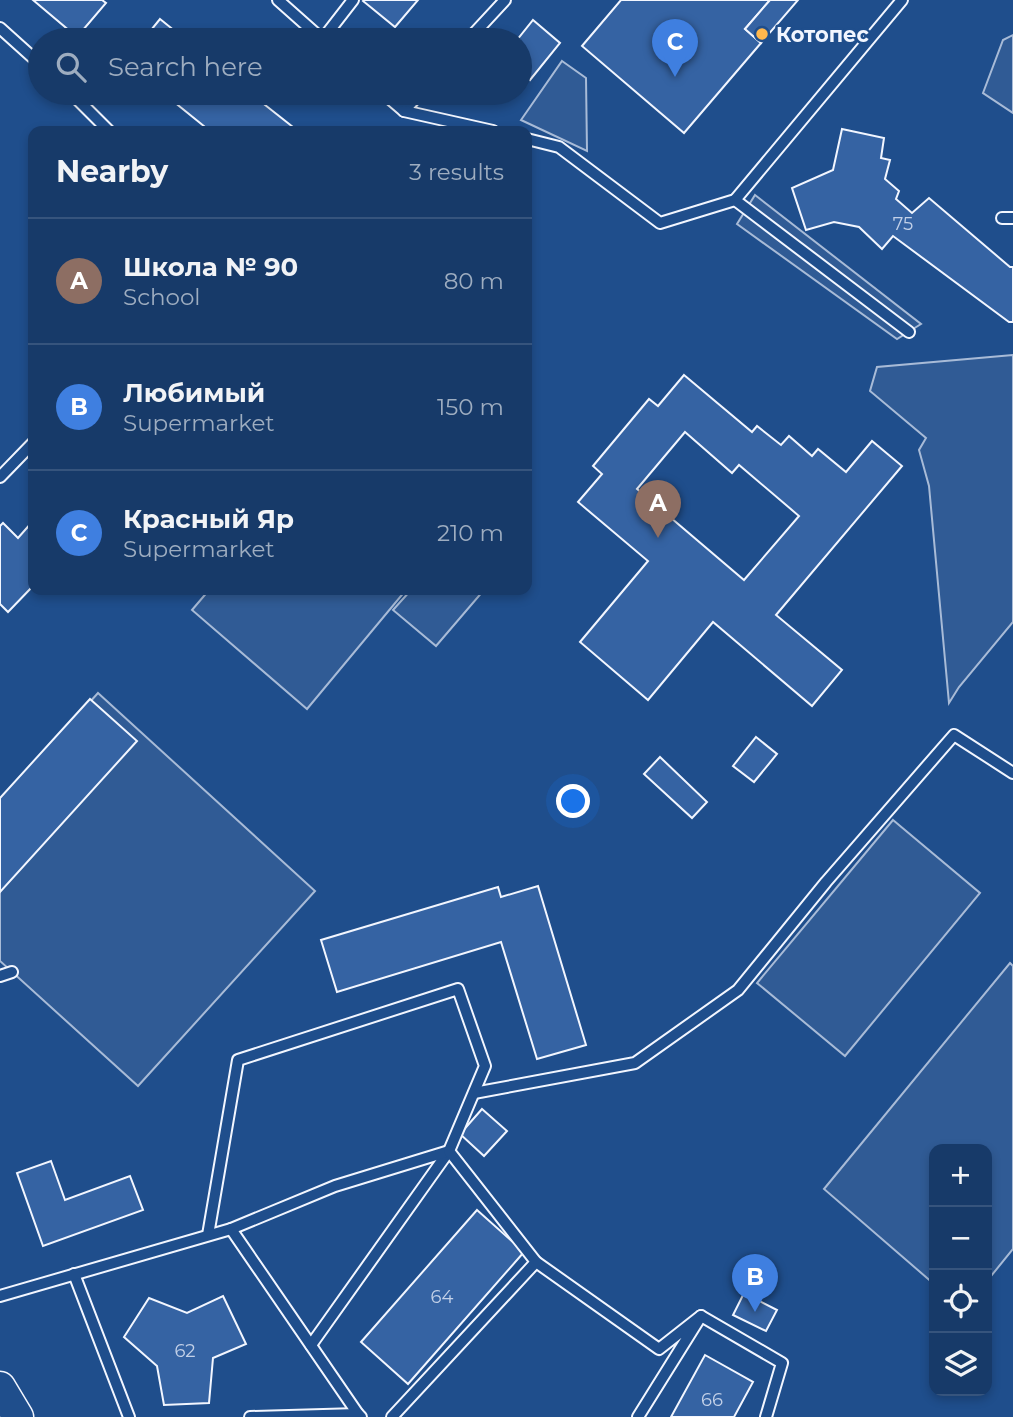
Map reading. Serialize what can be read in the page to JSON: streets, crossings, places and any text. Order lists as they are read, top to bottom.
{
  "places": ["Котопес"],
  "house_numbers": [
    "75",
    "64",
    "62",
    "66"
  ],
  "page": {
    "pins": ["C", "A", "B"],
    "search": "Search here",
    "heading": ["Nearby", "3 results"],
    "list": [
      {
        "mark": "A",
        "name": "Школа № 90",
        "note": "School",
        "value": "80 m"
      },
      {
        "mark": "B",
        "name": "Любимый",
        "note": "Supermarket",
        "value": "150 m"
      },
      {
        "mark": "C",
        "name": "Красный Яр",
        "note": "Supermarket",
        "value": "210 m"
      }
    ],
    "map_buttons": ["+", "−"]
  }
}
